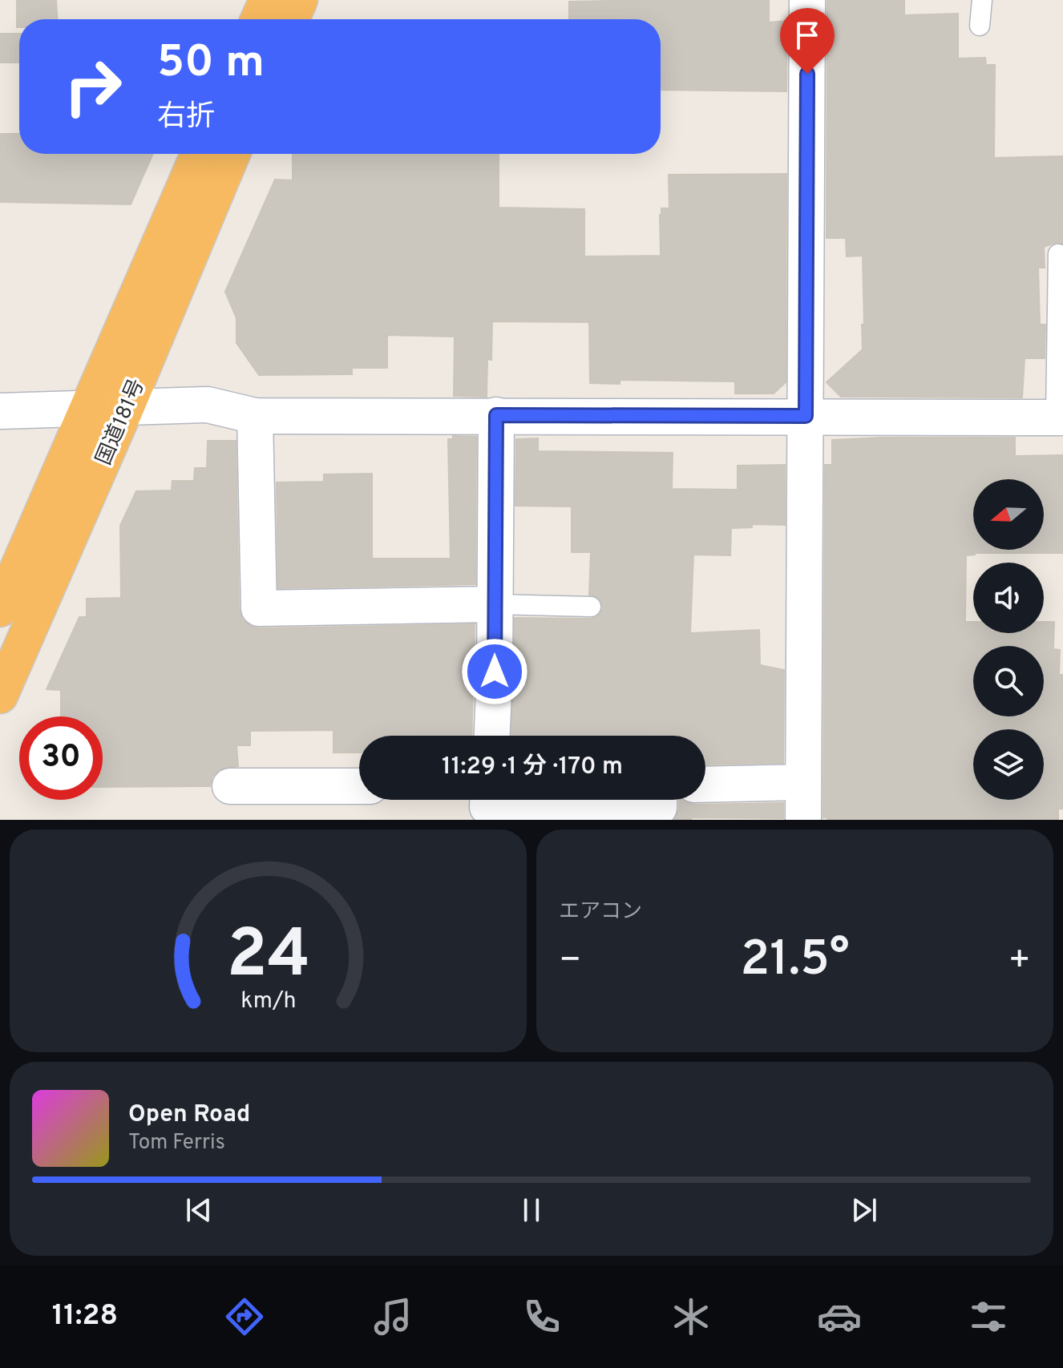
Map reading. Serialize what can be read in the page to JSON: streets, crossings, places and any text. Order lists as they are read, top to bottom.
{
  "streets": {
    "highway": ["国道181号"]
  },
  "north": "left",
  "page": {
    "turn": ["50 m", "右折"],
    "limit": "30",
    "trip": "11:29 · 1 分 · 170 m",
    "tile": "エアコン",
    "heat": ["−", "21.5°", "+"],
    "song": ["Open Road", "Tom Ferris"],
    "tabs": "11:28",
    "gauge": ["24", "km/h"]
  }
}
